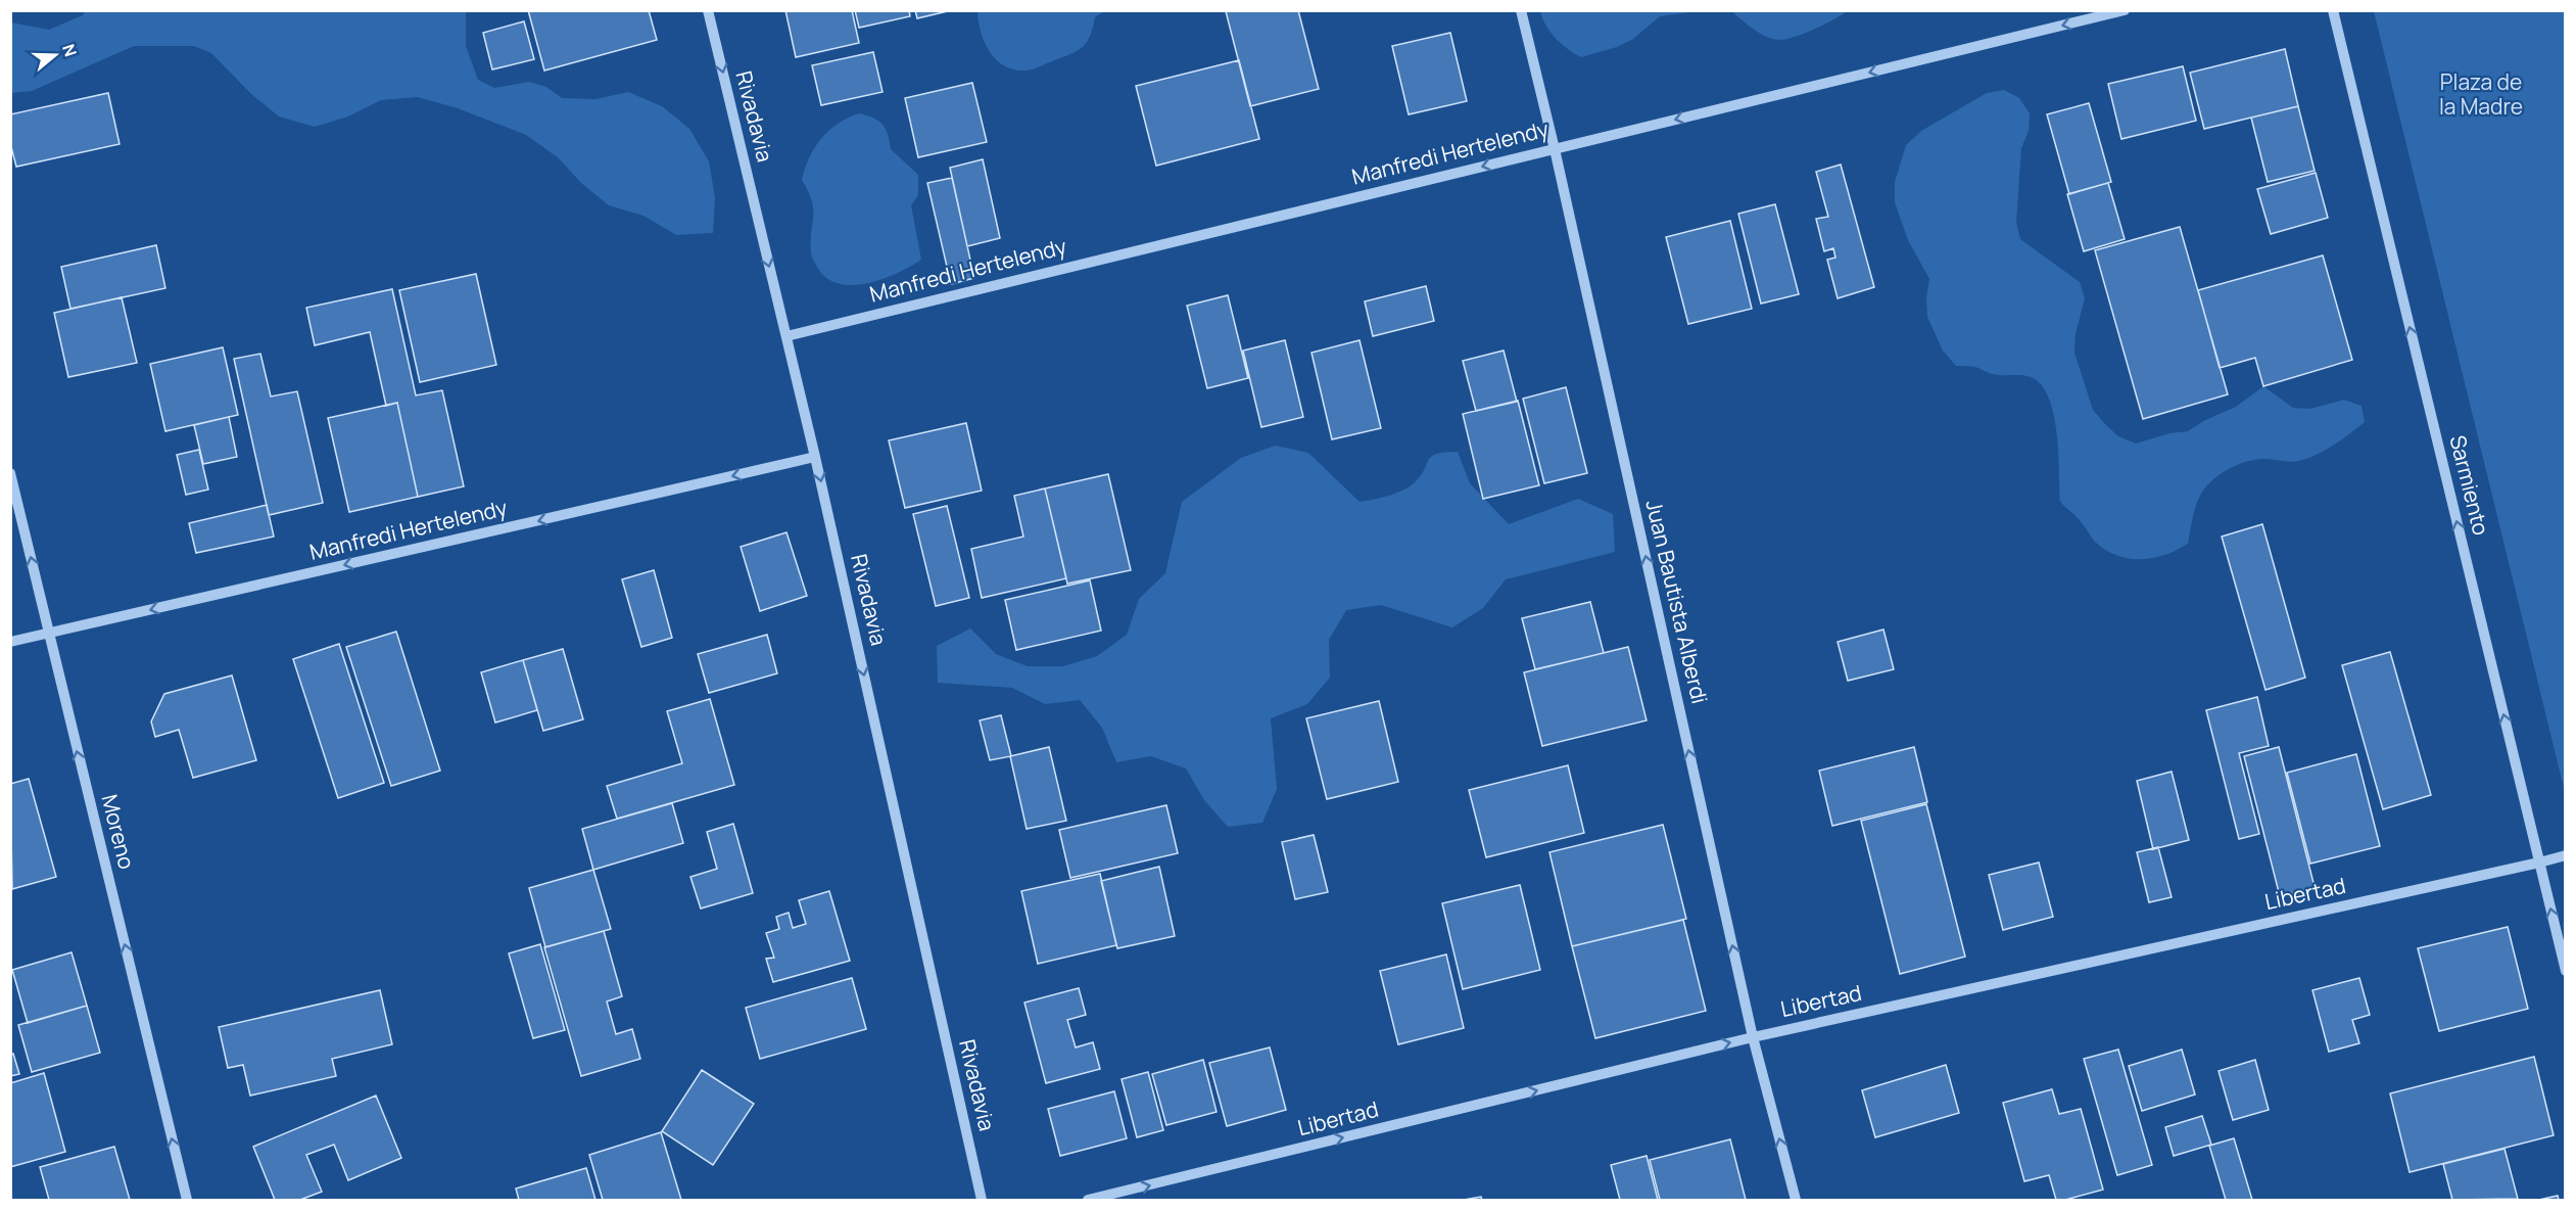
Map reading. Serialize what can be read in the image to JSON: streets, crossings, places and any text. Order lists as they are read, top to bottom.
{
  "streets": {
    "street": [
      "Rivadavia",
      "Manfredi Hertelendy",
      "Sarmiento",
      "Juan Bautista Alberdi",
      "Moreno",
      "Libertad"
    ]
  },
  "crossings": [
    ["Rivadavia", "Manfredi Hertelendy"],
    ["Manfredi Hertelendy", "Juan Bautista Alberdi"],
    ["Manfredi Hertelendy", "Moreno"],
    ["Sarmiento", "Libertad"],
    ["Juan Bautista Alberdi", "Libertad"]
  ],
  "one_way": [
    "Rivadavia",
    "Manfredi Hertelendy",
    "Sarmiento",
    "Juan Bautista Alberdi",
    "Moreno",
    "Libertad"
  ],
  "parks": ["Plaza de la Madre"],
  "north": "right"
}
